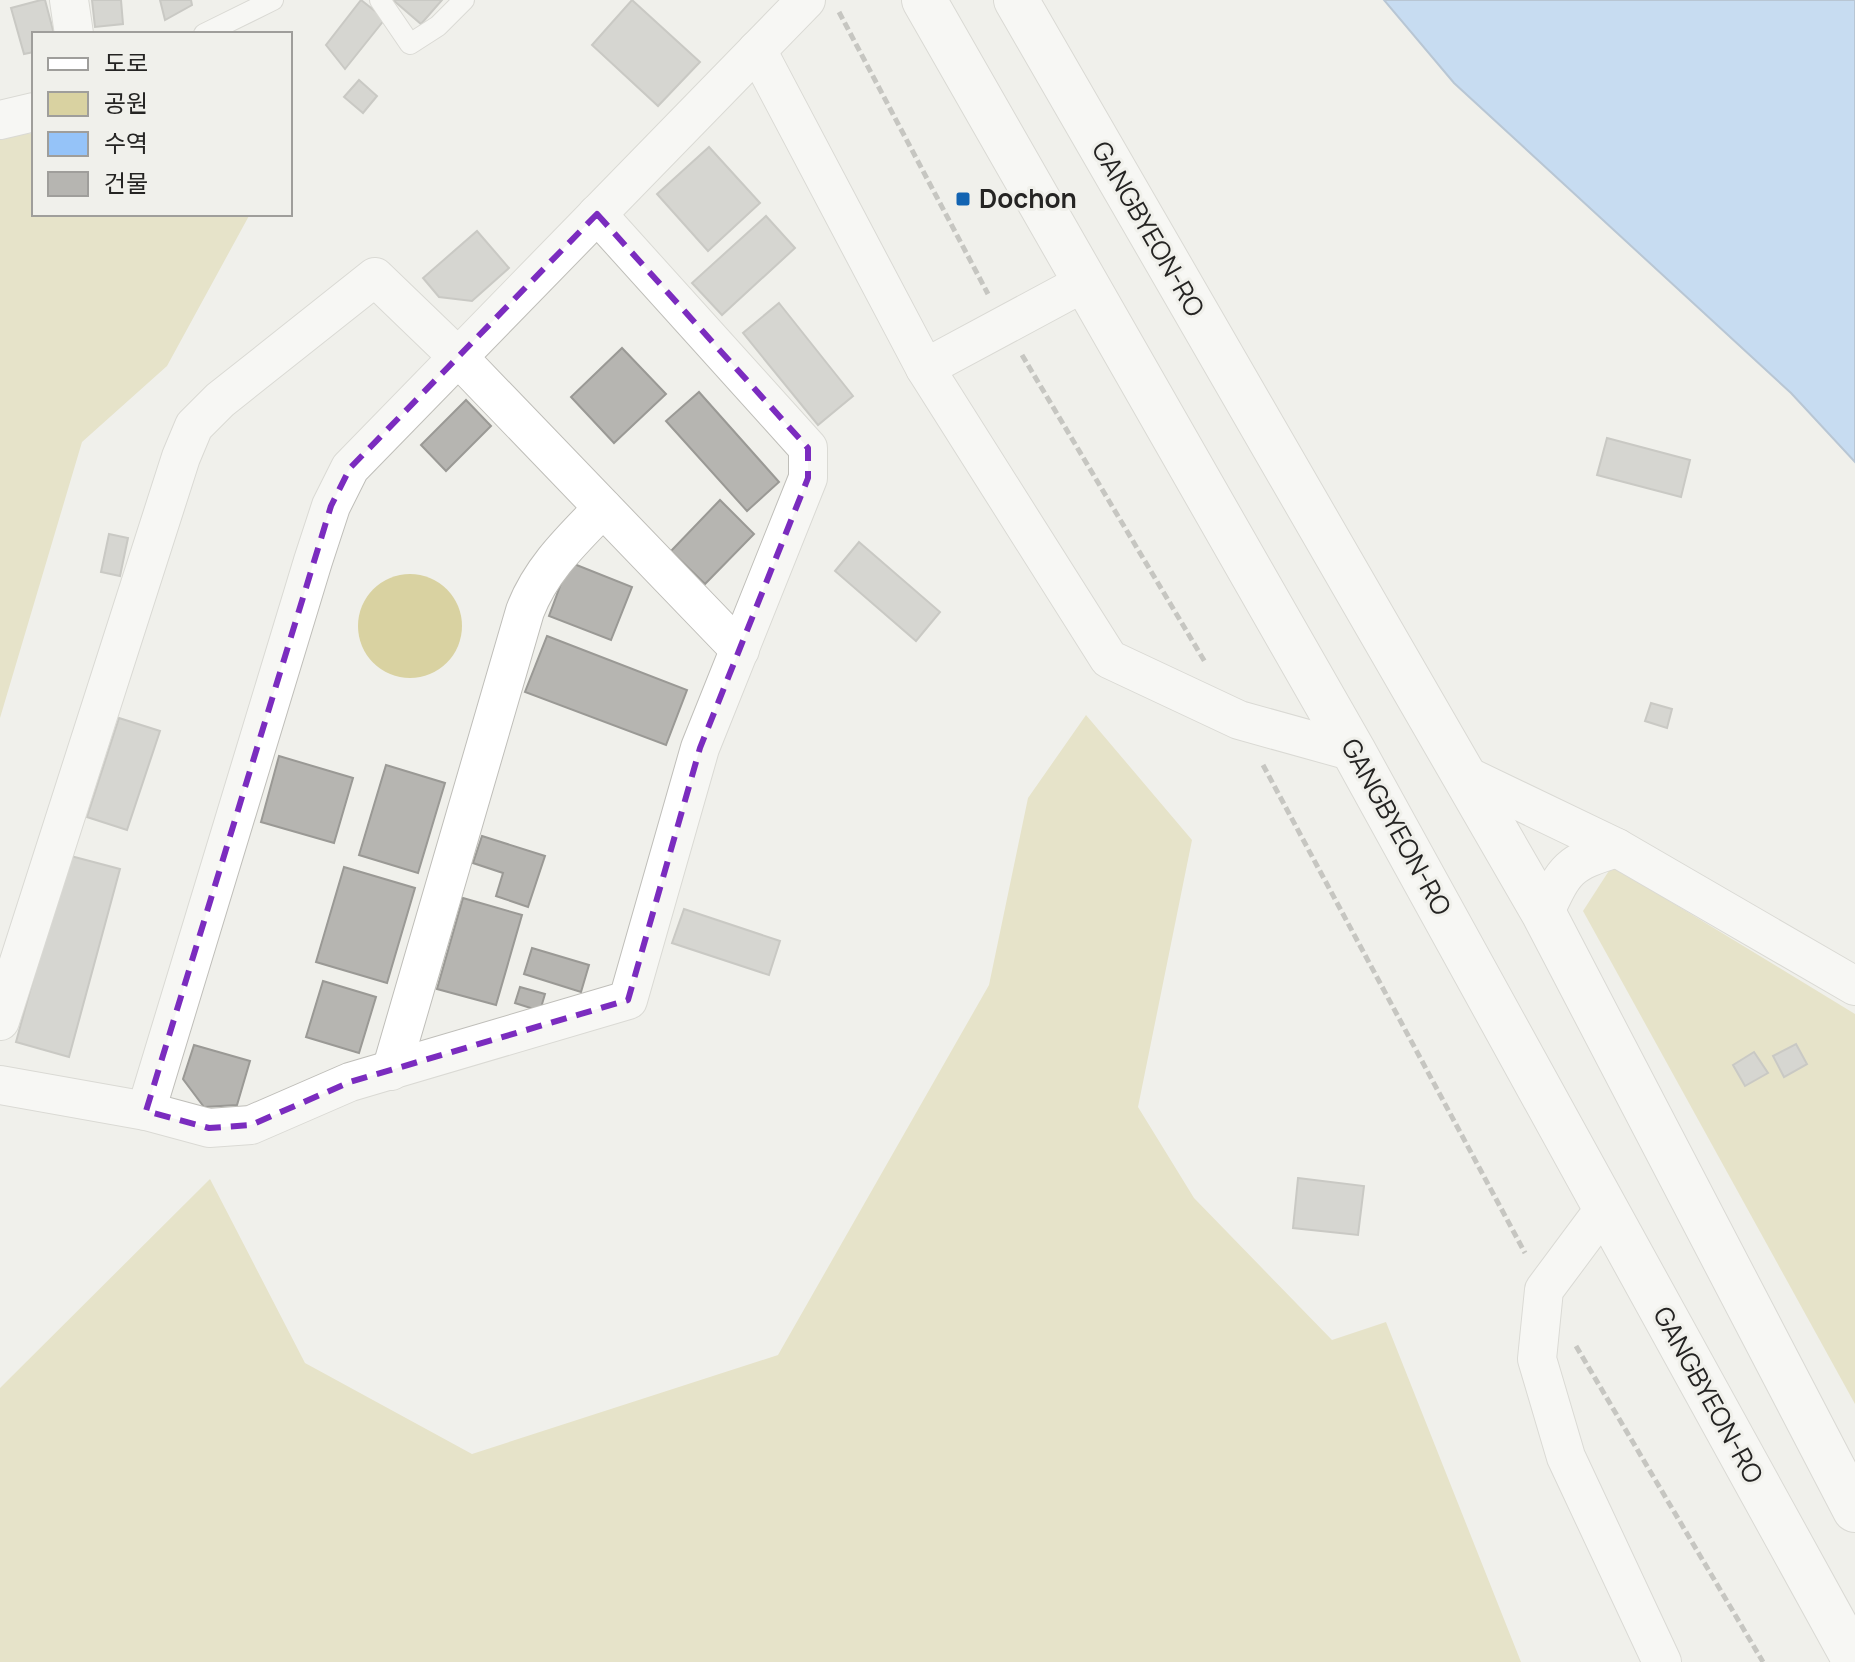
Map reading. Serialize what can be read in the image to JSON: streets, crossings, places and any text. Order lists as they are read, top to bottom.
{
  "streets": {
    "main road": ["GANGBYEON-RO"]
  },
  "places": {
    "transit": ["Dochon"]
  },
  "legend": [
    "도로",
    "공원",
    "수역",
    "건물"
  ]
}
